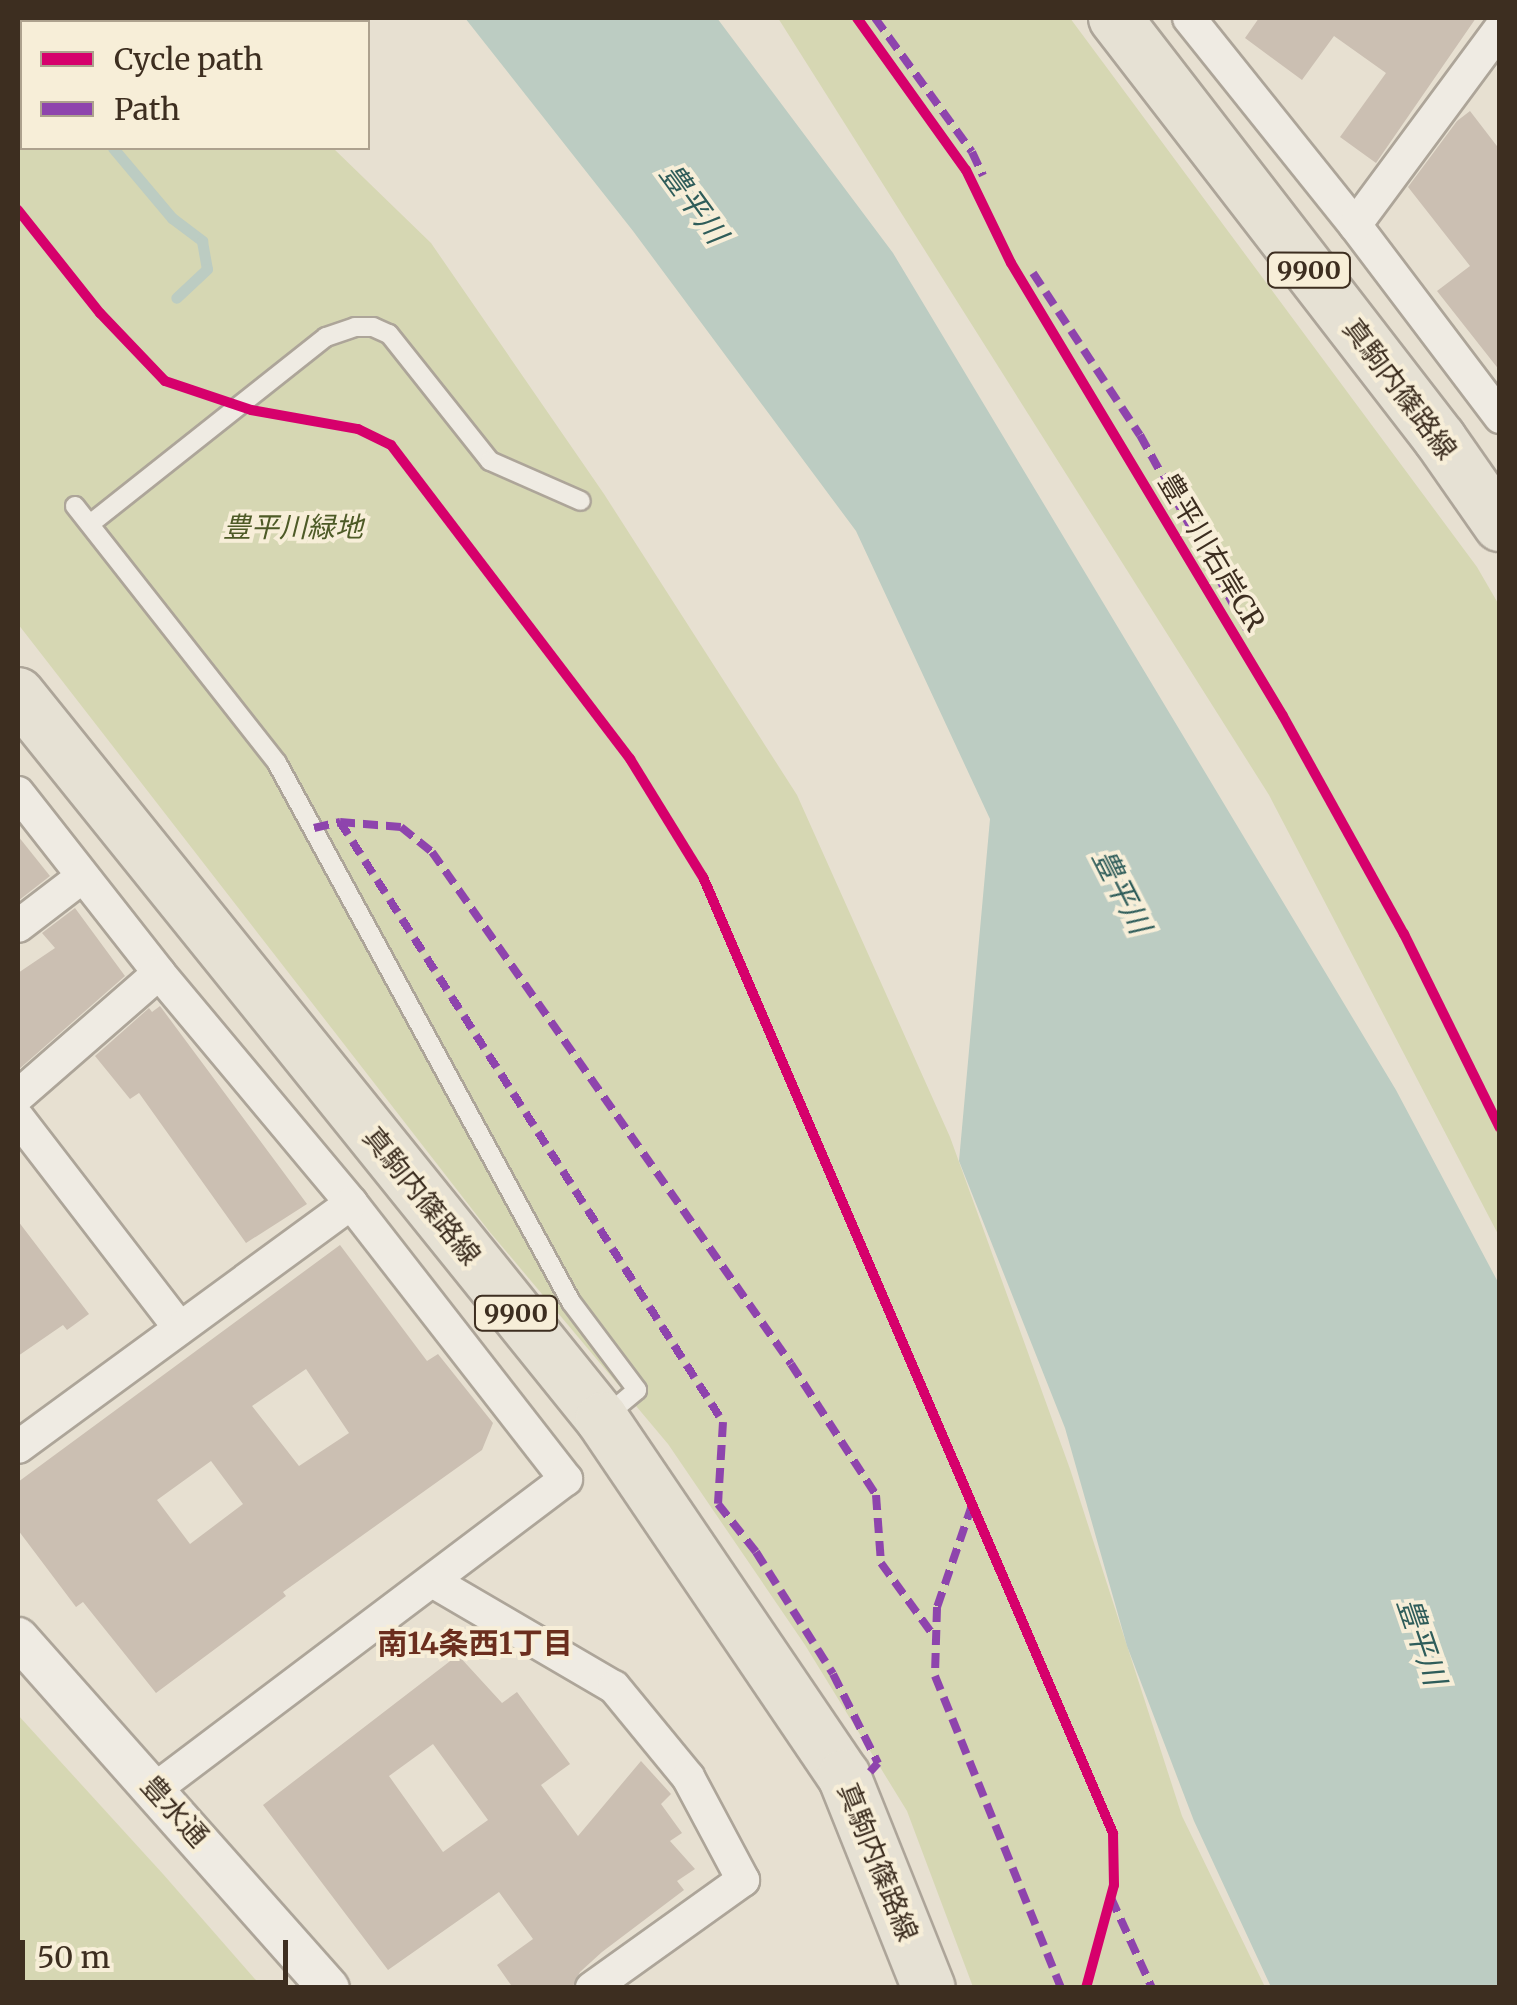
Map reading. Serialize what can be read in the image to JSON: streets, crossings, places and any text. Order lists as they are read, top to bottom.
{
  "streets": {
    "main road": ["9900", "真駒内篠路線"],
    "street": ["豊水通"],
    "cycle path": ["豊平川右岸CR"]
  },
  "districts": ["南14条西1丁目"],
  "water": ["豊平川"],
  "parks": ["豊平川緑地"],
  "legend": ["Cycle path", "Path"],
  "scale_bar": "50 m"
}
